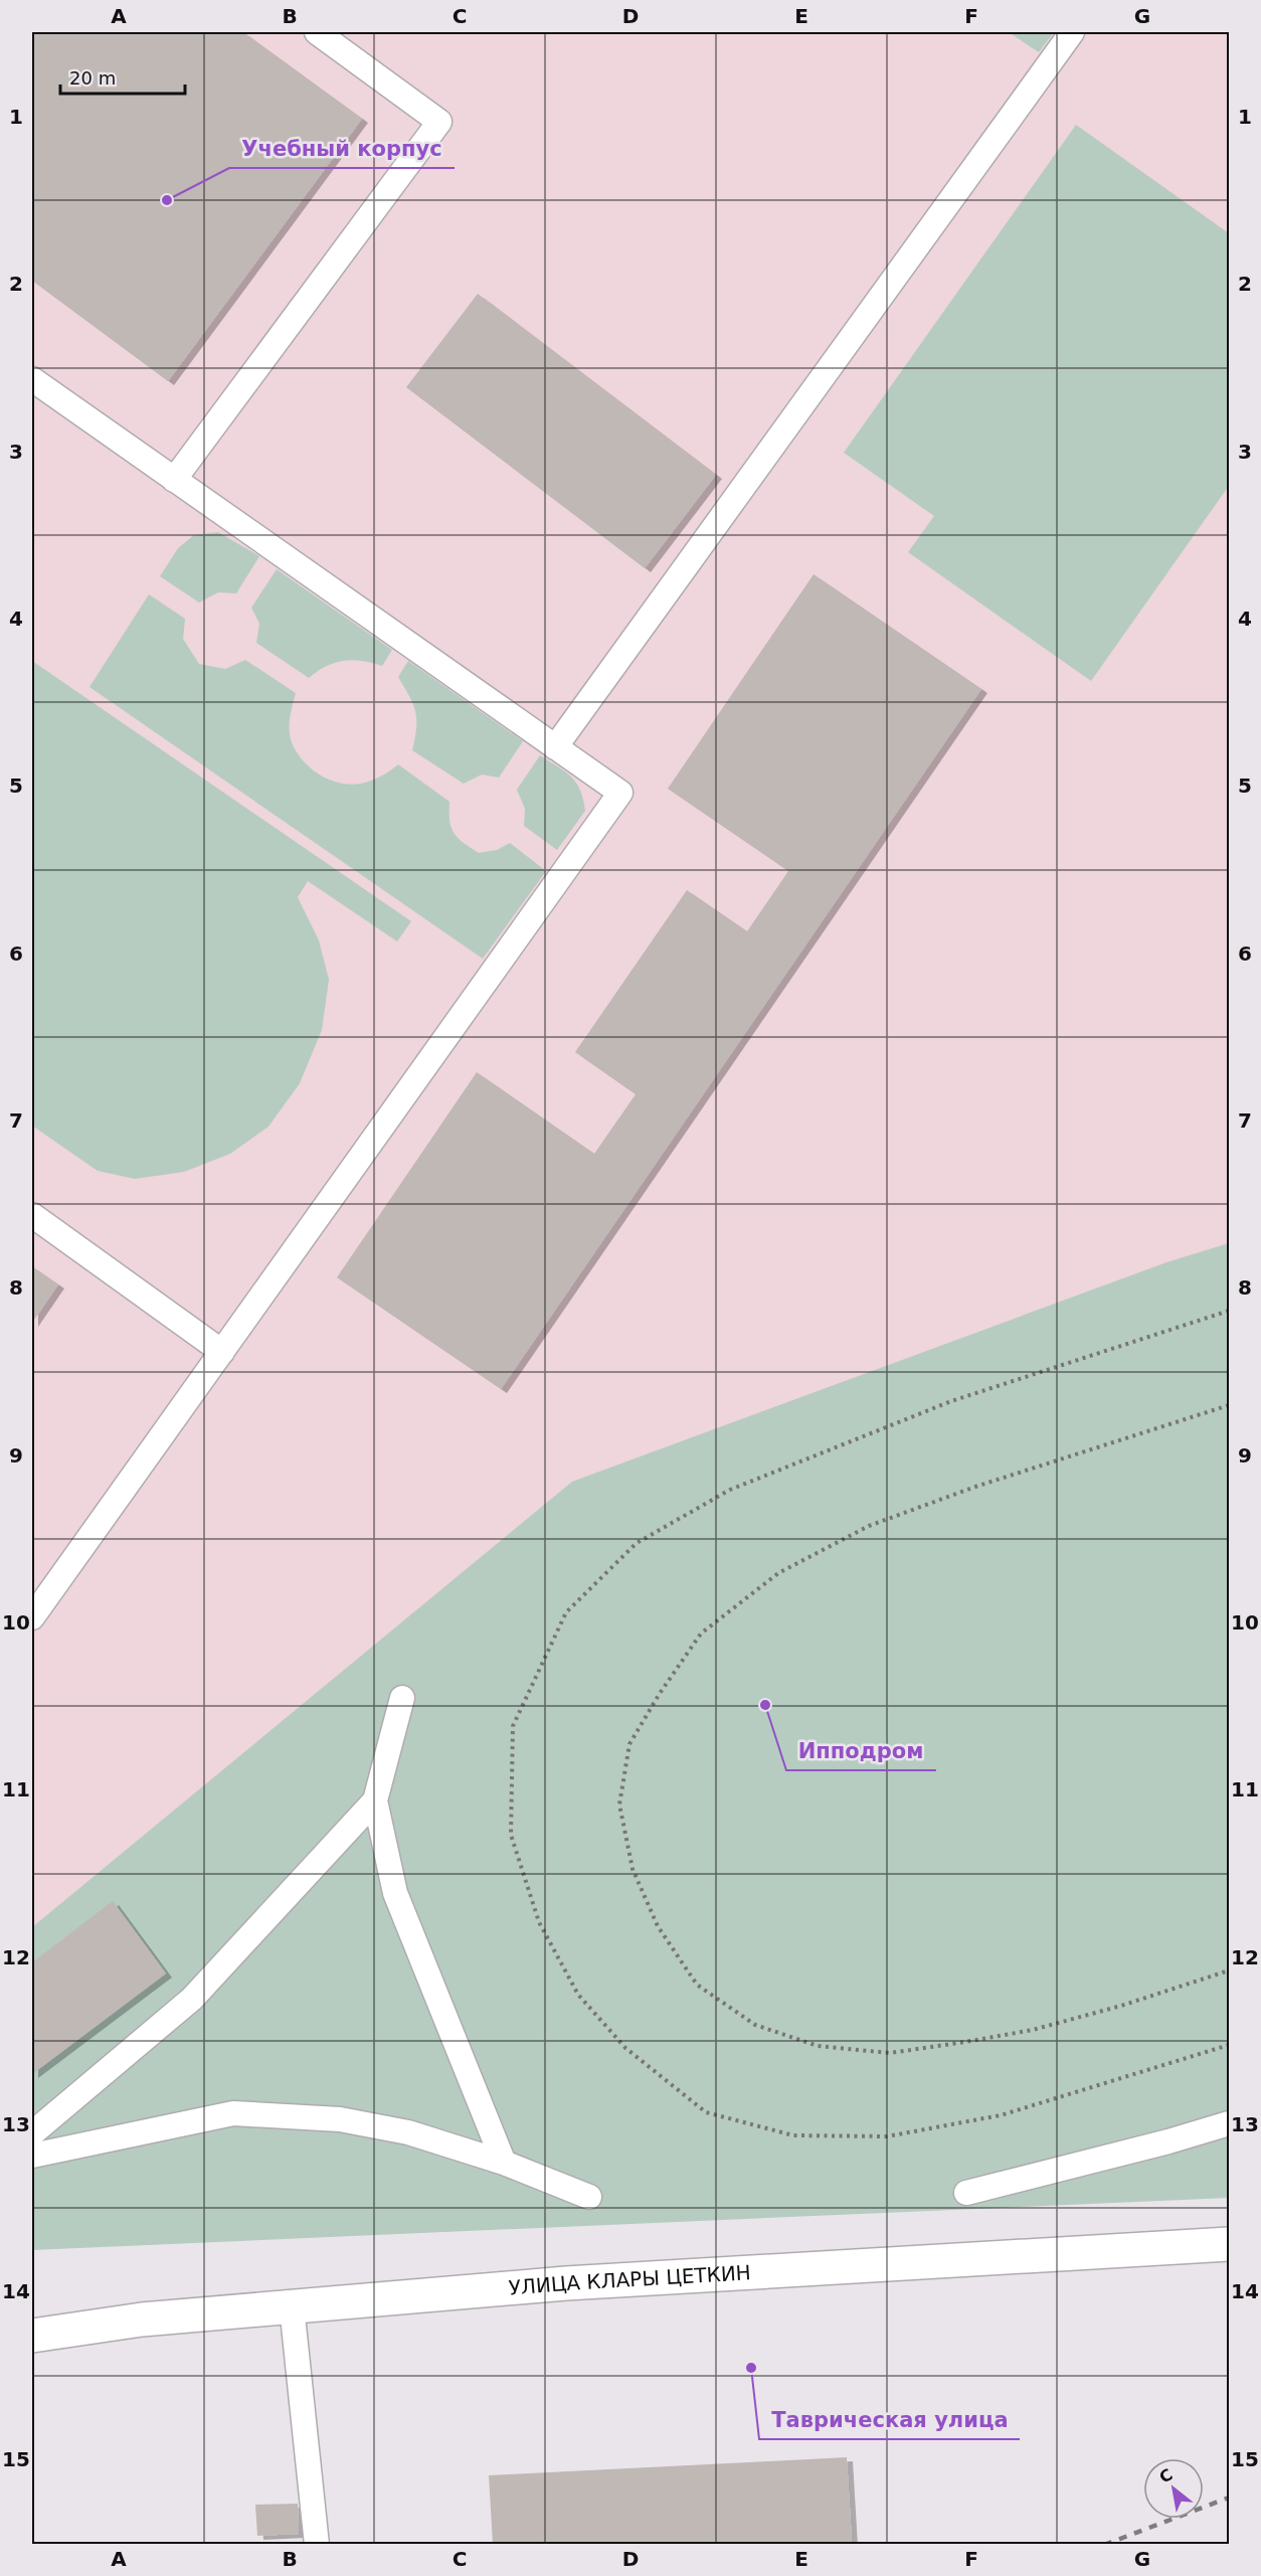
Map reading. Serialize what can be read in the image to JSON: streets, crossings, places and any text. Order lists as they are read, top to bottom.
{
  "streets": {
    "street": ["УЛИЦА КЛАРЫ ЦЕТКИН"]
  },
  "places": ["Учебный корпус", "Ипподром", "Таврическая улица"],
  "scale_bar": "20 m",
  "north": "top left",
  "grid": {
    "columns": [
      "A",
      "B",
      "C",
      "D",
      "E",
      "F",
      "G"
    ],
    "rows": [
      "1",
      "2",
      "3",
      "4",
      "5",
      "6",
      "7",
      "8",
      "9",
      "10",
      "11",
      "12",
      "13",
      "14",
      "15"
    ]
  }
}
